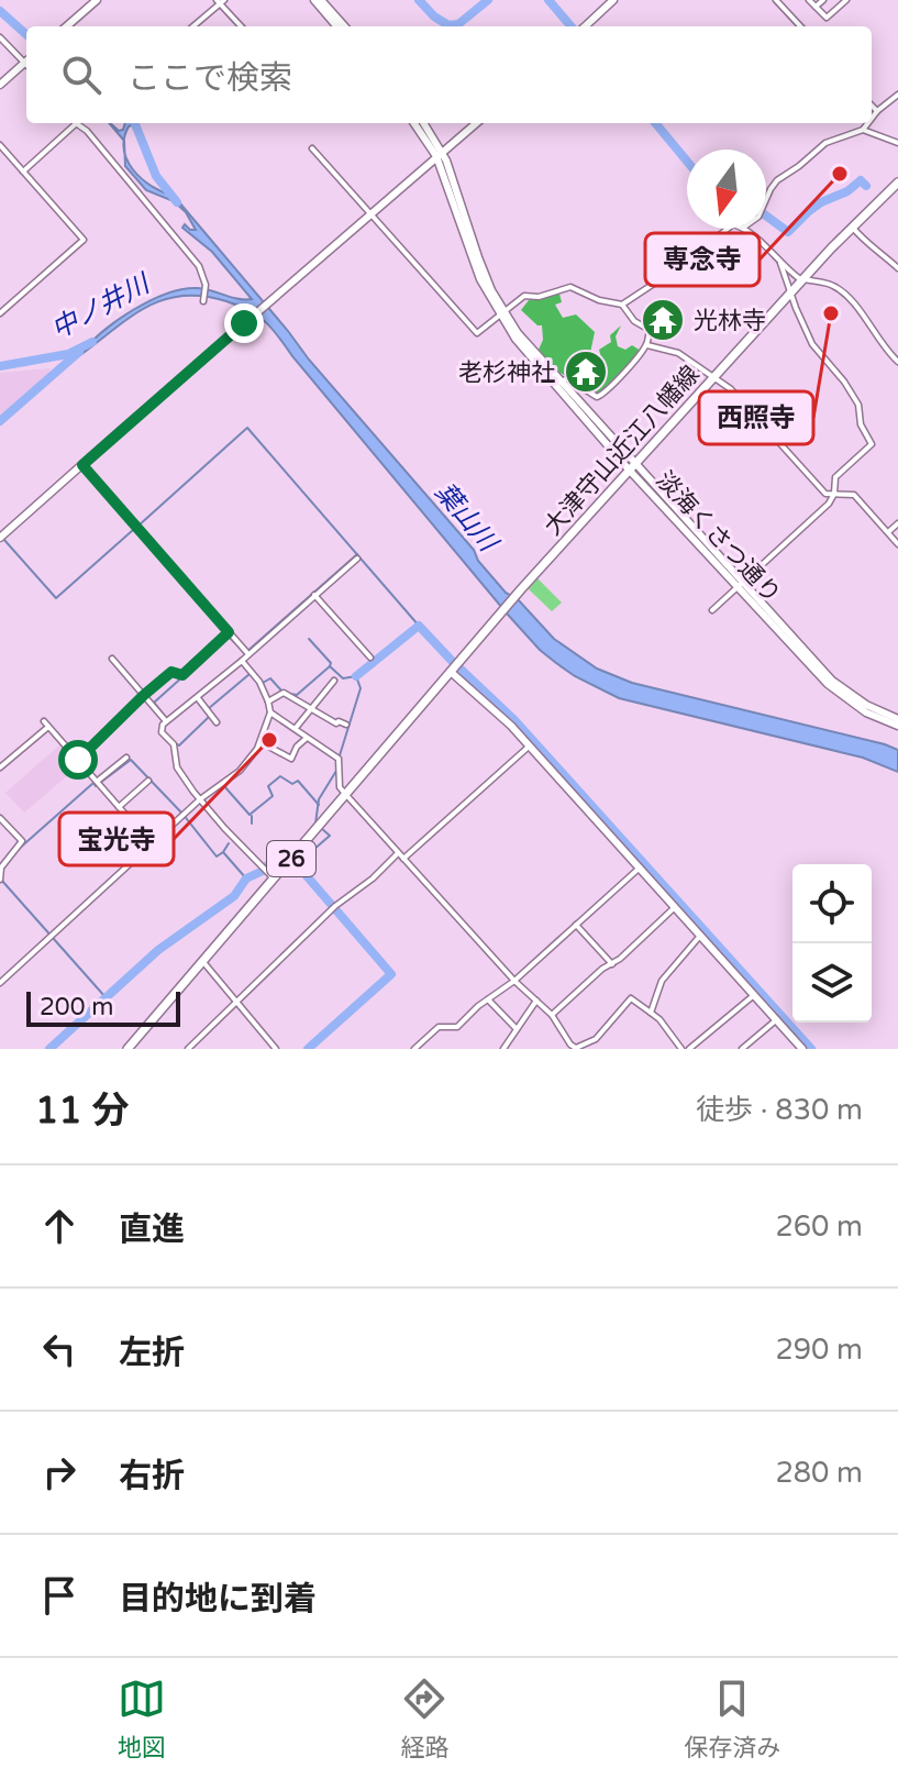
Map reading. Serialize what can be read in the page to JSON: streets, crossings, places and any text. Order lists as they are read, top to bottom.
{
  "streets": {
    "main road": ["大津守山近江八幡線", "26"],
    "street": ["淡海くさつ通り"]
  },
  "crossings": [
    ["大津守山近江八幡線", "淡海くさつ通り"],
    ["大津守山近江八幡線", "26"]
  ],
  "water": ["中ノ井川", "葉山川"],
  "places": {
    "other": ["専念寺", "西照寺", "宝光寺"],
    "temple": ["光林寺", "老杉神社"]
  },
  "scale_bar": "200 m",
  "north": "bottom",
  "page": {
    "search": "ここで検索",
    "scale": "200 m",
    "heading": ["11 分", "徒歩 · 830 m"],
    "list": [
      ["直進", "260 m"],
      ["左折", "290 m"],
      ["右折", "280 m"],
      "目的地に到着"
    ],
    "nav": ["地図", "経路", "保存済み"]
  }
}
